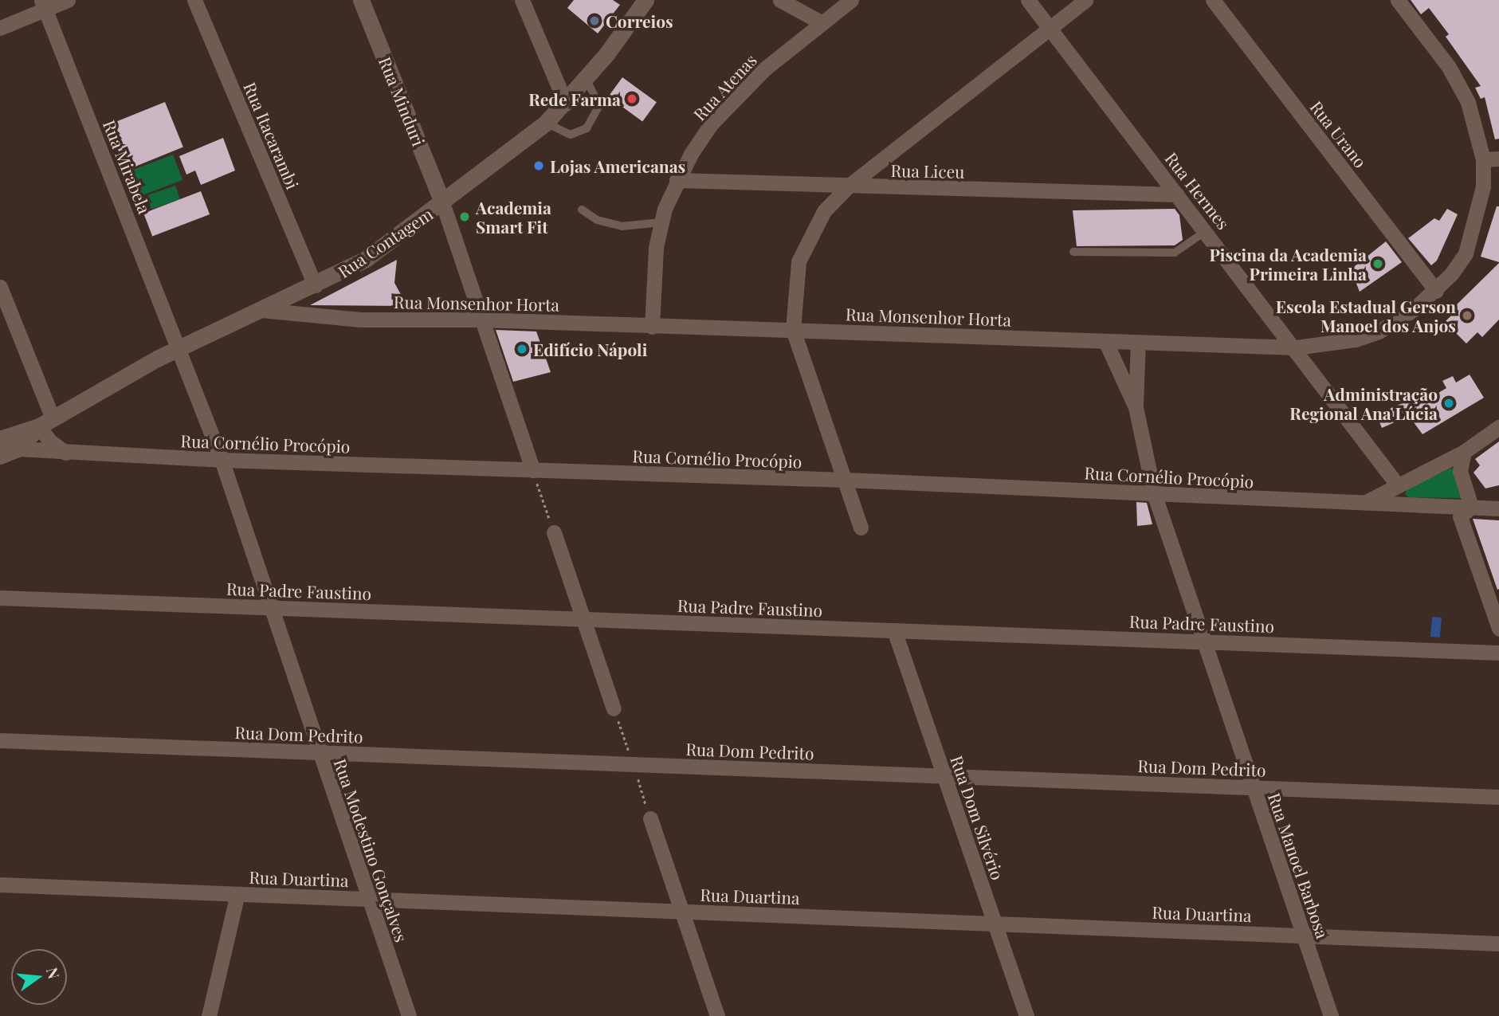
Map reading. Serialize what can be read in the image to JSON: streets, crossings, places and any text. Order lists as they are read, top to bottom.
{
  "streets": {
    "street": [
      "Rua Atenas",
      "Rua Minduri",
      "Rua Urano",
      "Rua Itacarambi",
      "Rua Mirabela",
      "Rua Liceu",
      "Rua Hermes",
      "Rua Contagem",
      "Rua Monsenhor Horta",
      "Rua Cornélio Procópio",
      "Rua Padre Faustino",
      "Rua Dom Pedrito",
      "Rua Dom Silvério",
      "Rua Modestino Gonçalves",
      "Rua Manoel Barbosa",
      "Rua Duartina"
    ]
  },
  "crossings": [
    ["Rua Atenas", "Rua Liceu"],
    ["Rua Atenas", "Rua Monsenhor Horta"],
    ["Rua Minduri", "Rua Contagem"],
    ["Rua Urano", "Rua Monsenhor Horta"],
    ["Rua Itacarambi", "Rua Contagem"],
    ["Rua Mirabela", "Rua Contagem"],
    ["Rua Mirabela", "Rua Modestino Gonçalves"],
    ["Rua Liceu", "Rua Hermes"],
    ["Rua Hermes", "Rua Monsenhor Horta"],
    ["Rua Contagem", "Rua Monsenhor Horta"],
    ["Rua Contagem", "Rua Cornélio Procópio"],
    ["Rua Contagem", "Rua Modestino Gonçalves"],
    ["Rua Monsenhor Horta", "Rua Manoel Barbosa"],
    ["Rua Cornélio Procópio", "Rua Modestino Gonçalves"],
    ["Rua Cornélio Procópio", "Rua Manoel Barbosa"],
    ["Rua Padre Faustino", "Rua Dom Silvério"],
    ["Rua Padre Faustino", "Rua Modestino Gonçalves"],
    ["Rua Padre Faustino", "Rua Manoel Barbosa"],
    ["Rua Dom Pedrito", "Rua Dom Silvério"],
    ["Rua Dom Pedrito", "Rua Modestino Gonçalves"],
    ["Rua Dom Pedrito", "Rua Manoel Barbosa"],
    ["Rua Dom Silvério", "Rua Duartina"],
    ["Rua Modestino Gonçalves", "Rua Duartina"],
    ["Rua Manoel Barbosa", "Rua Duartina"]
  ],
  "places": [
    "Correios",
    "Rede Farma",
    "Lojas Americanas",
    "Academia Smart Fit",
    "Piscina da Academia Primeira Linha",
    "Escola Estadual Gerson Manoel dos Anjos",
    "Edifício Nápoli",
    "Administração Regional Ana Lúcia"
  ],
  "north": "right"
}
